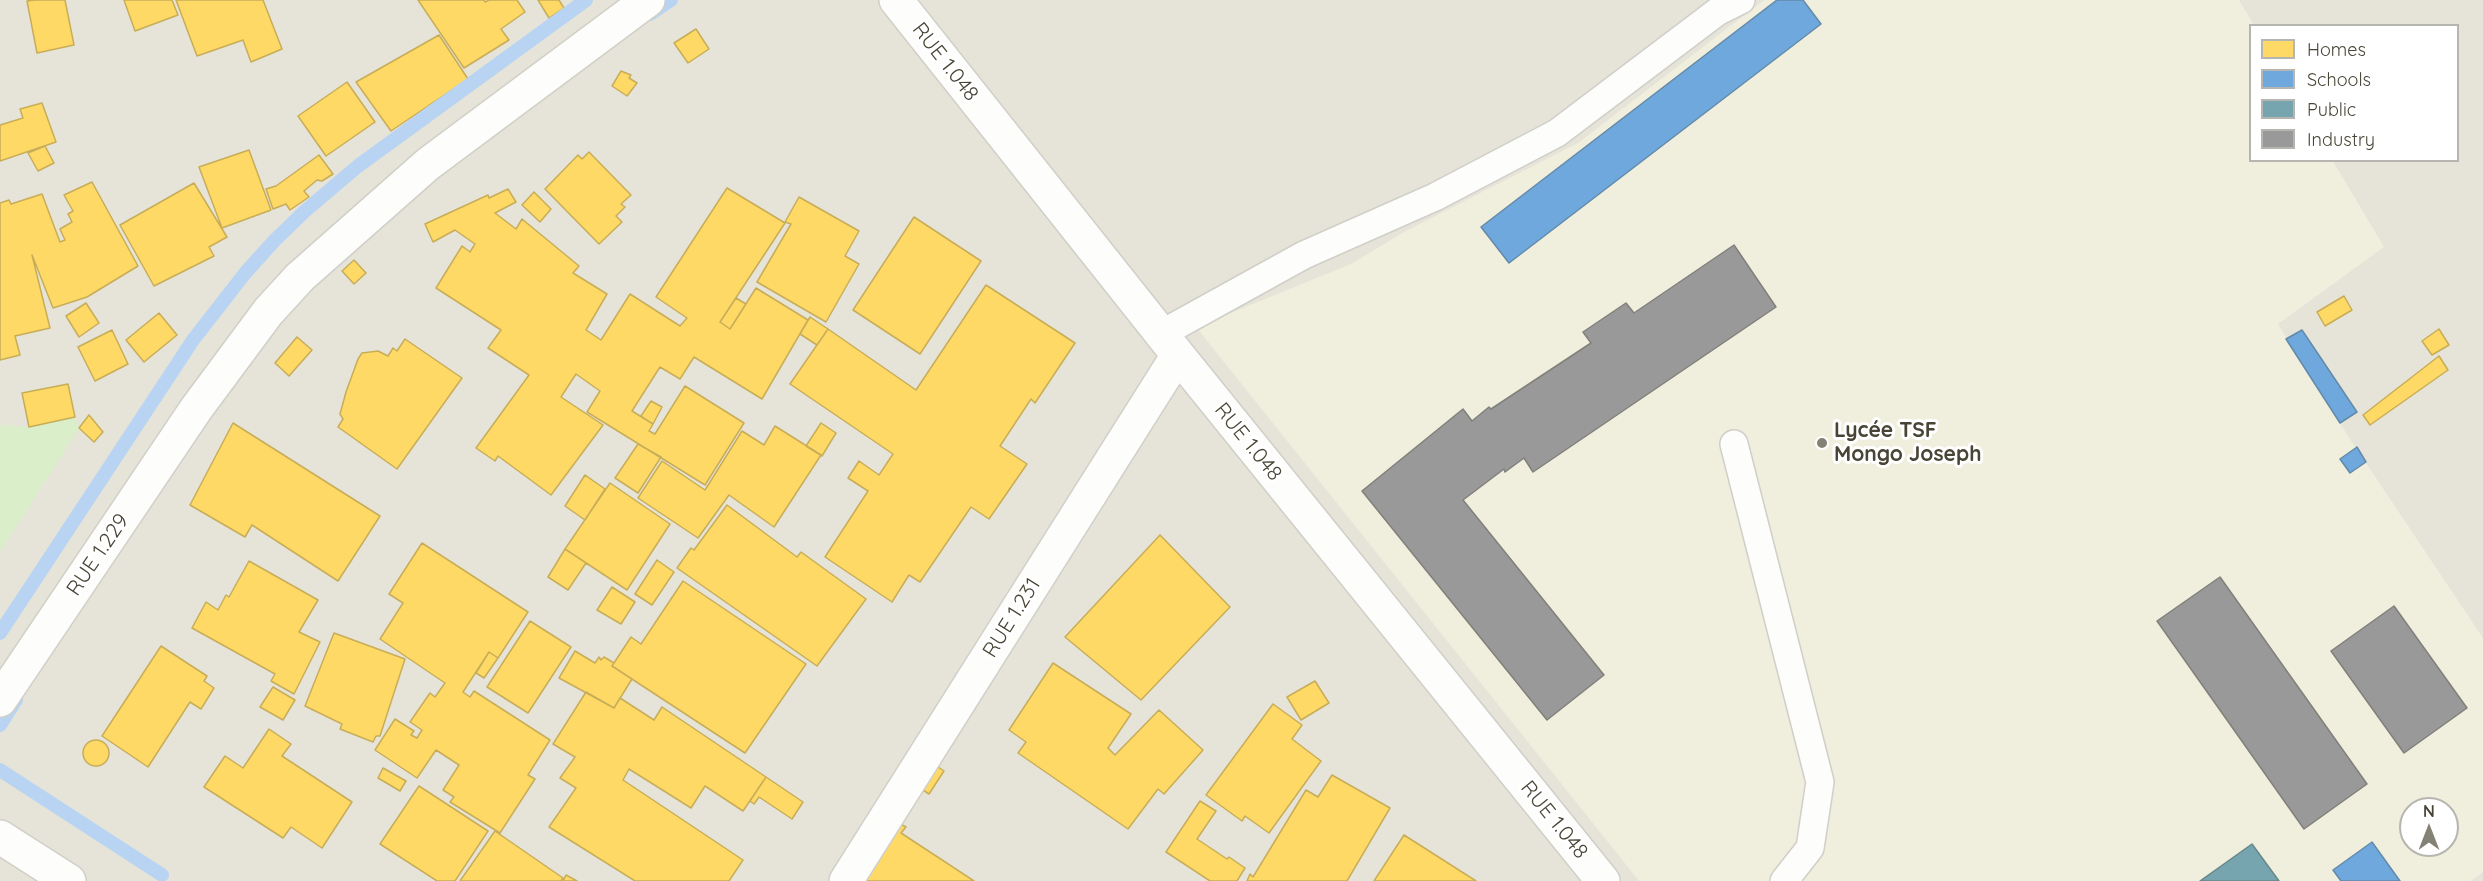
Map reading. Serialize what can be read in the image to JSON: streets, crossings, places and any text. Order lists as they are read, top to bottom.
{
  "streets": {
    "street": ["RUE 1.048", "RUE 1.229", "RUE 1.231"]
  },
  "crossings": [
    ["RUE 1.048", "RUE 1.231"]
  ],
  "places": ["Lycée TSF Mongo Joseph"],
  "legend": [
    "Homes",
    "Schools",
    "Public",
    "Industry"
  ],
  "north": "top"
}
